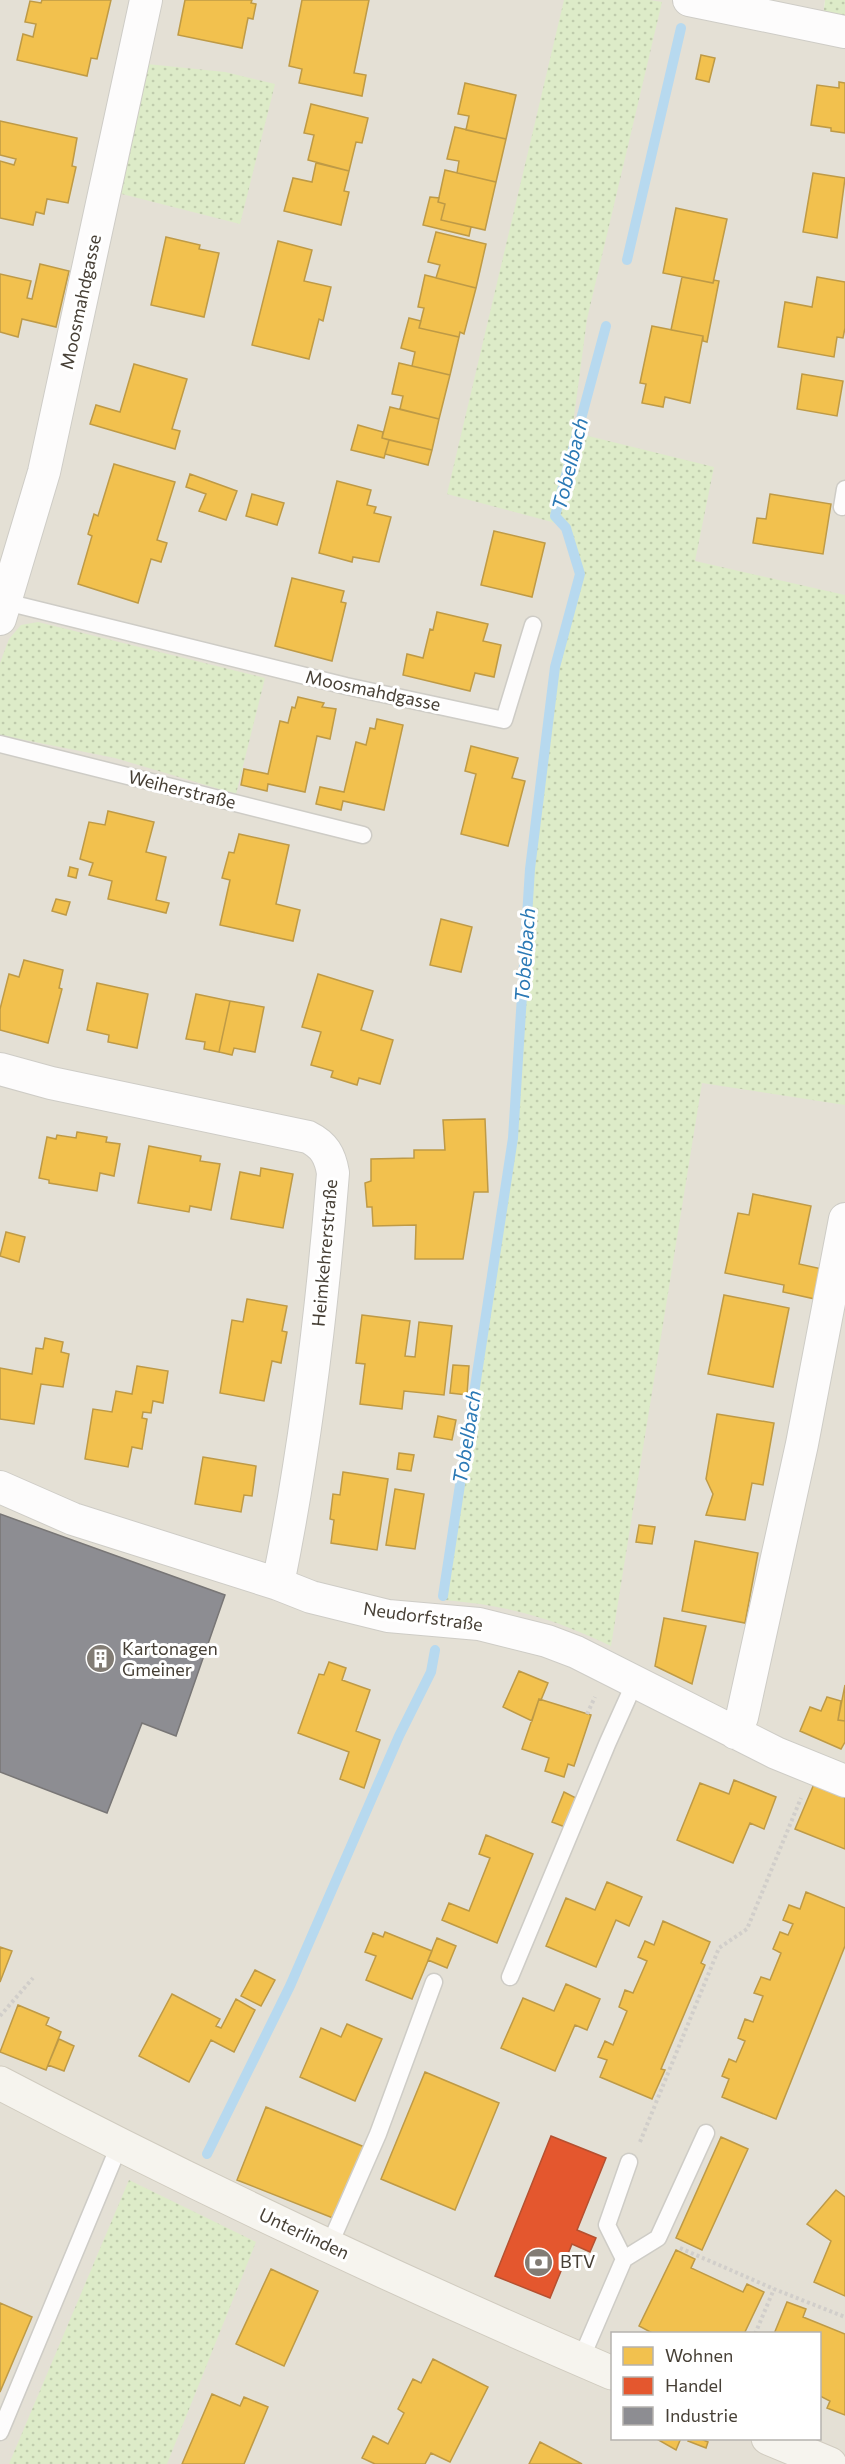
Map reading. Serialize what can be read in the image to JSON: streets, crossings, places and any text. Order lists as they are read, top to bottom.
{
  "streets": {
    "main road": ["Unterlinden"],
    "street": ["Moosmahdgasse", "Heimkehrerstraße", "Neudorfstraße"],
    "lane": ["Weiherstraße"]
  },
  "crossings": [
    ["Heimkehrerstraße", "Neudorfstraße"]
  ],
  "water": ["Tobelbach"],
  "places": {
    "building": ["Kartonagen Gmeiner"],
    "bank": ["BTV"]
  },
  "legend": ["Wohnen", "Handel", "Industrie"]
}
